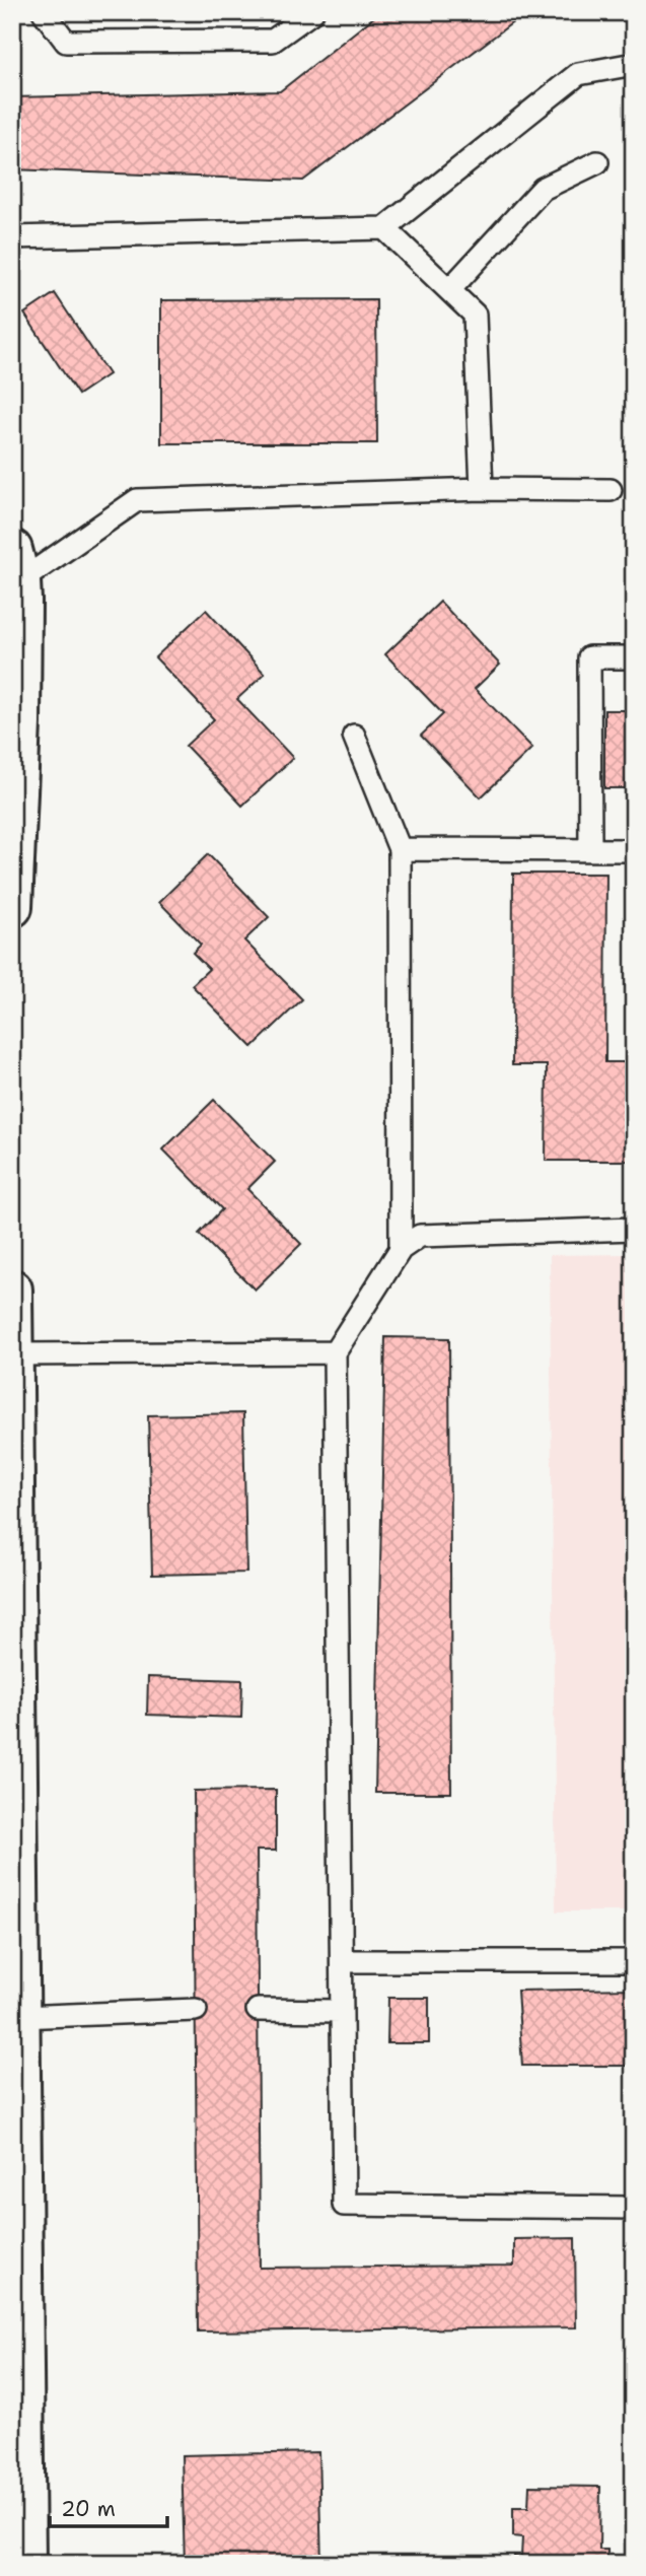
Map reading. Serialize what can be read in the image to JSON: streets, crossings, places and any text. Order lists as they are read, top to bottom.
{
  "scale_bar": "20 m"
}
